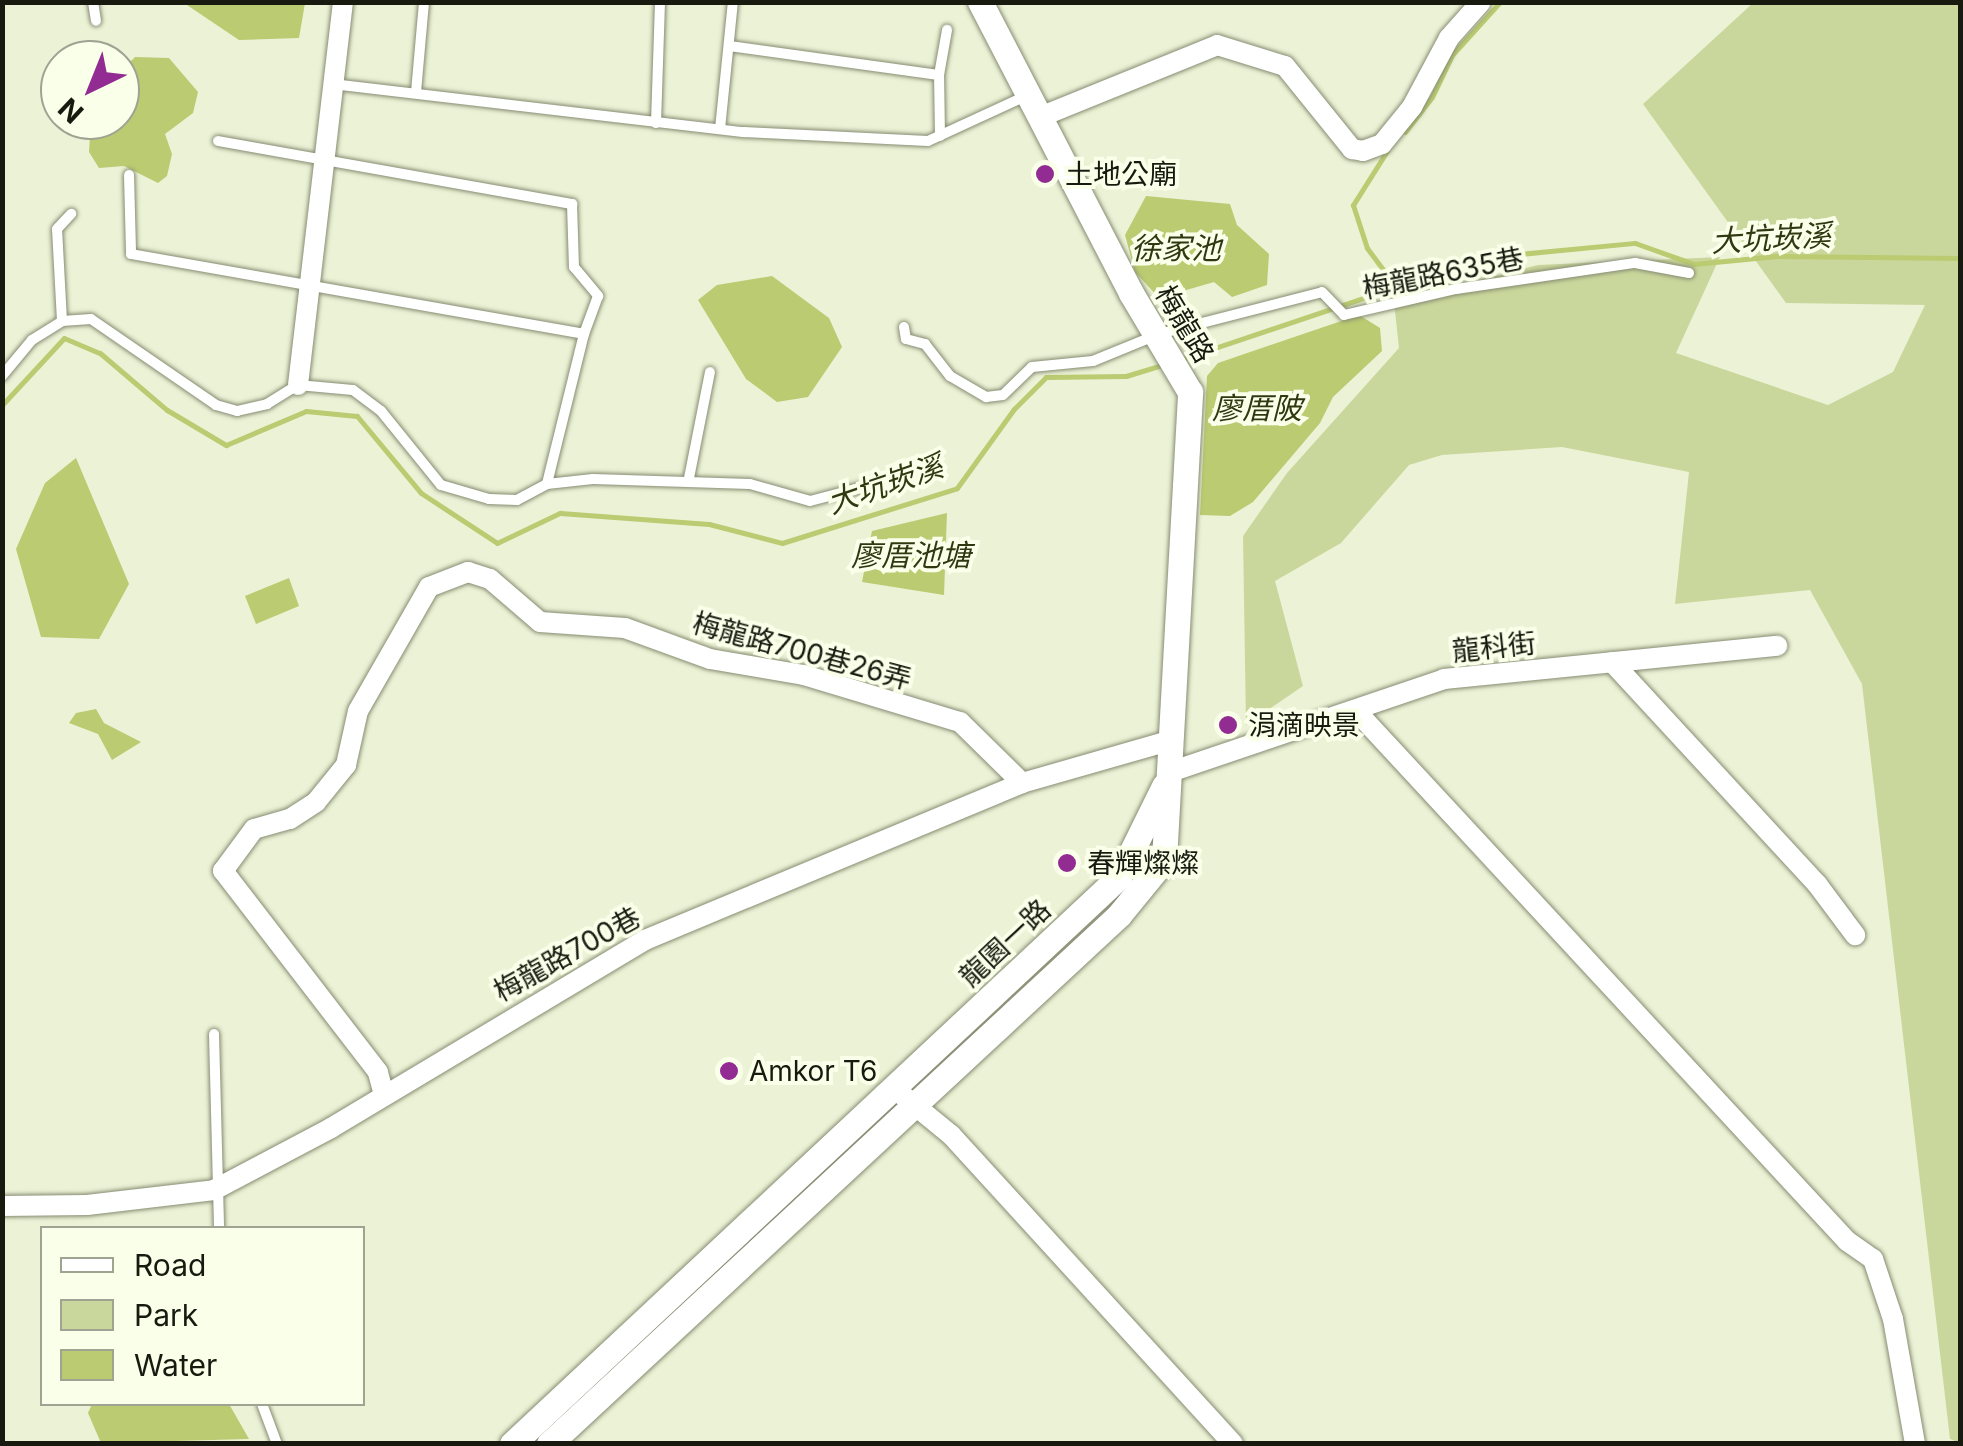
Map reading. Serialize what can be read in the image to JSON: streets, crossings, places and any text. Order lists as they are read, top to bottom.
{
  "streets": {
    "street": [
      "梅龍路",
      "龍科街",
      "梅龍路700巷26弄",
      "龍園一路",
      "梅龍路700巷"
    ],
    "lane": ["梅龍路635巷"]
  },
  "crossings": [
    ["梅龍路635巷", "梅龍路"],
    ["梅龍路", "龍科街"],
    ["梅龍路", "龍園一路"],
    ["梅龍路", "梅龍路700巷"],
    ["龍科街", "龍園一路"],
    ["梅龍路700巷26弄", "梅龍路700巷"]
  ],
  "water": [
    "大坑崁溪",
    "徐家池",
    "廖厝陂",
    "廖厝池塘"
  ],
  "places": [
    "土地公廟",
    "涓滴映景",
    "春輝燦燦",
    "Amkor T6"
  ],
  "legend": ["Road", "Park", "Water"],
  "north": "bottom left"
}
